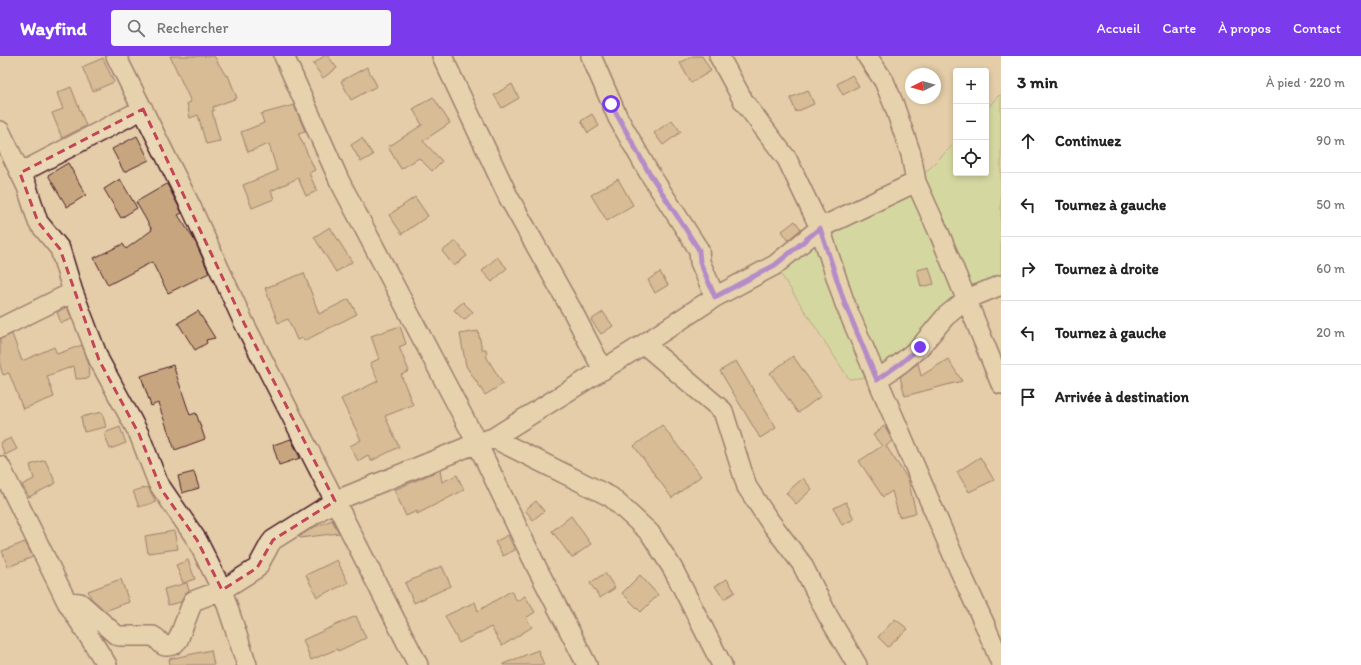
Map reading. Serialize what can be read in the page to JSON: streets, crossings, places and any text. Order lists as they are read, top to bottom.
{
  "north": "left",
  "page": {
    "header": "Wayfind",
    "search": "Rechercher",
    "nav": [
      "Accueil",
      "Carte",
      "À propos",
      "Contact"
    ],
    "heading": ["3 min", "À pied · 220 m"],
    "map_buttons": ["+", "−"],
    "list": [
      ["Continuez", "90 m"],
      ["Tournez à gauche", "50 m"],
      ["Tournez à droite", "60 m"],
      ["Tournez à gauche", "20 m"],
      "Arrivée à destination"
    ]
  }
}
